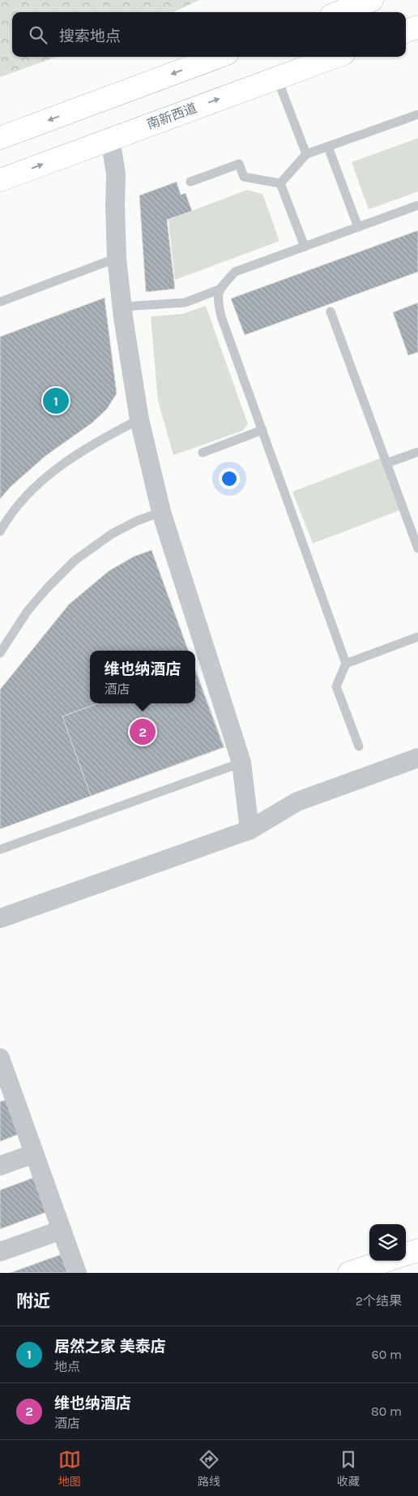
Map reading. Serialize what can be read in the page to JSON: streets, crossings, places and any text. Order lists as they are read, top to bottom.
{
  "streets": {
    "main road": ["南新西道"]
  },
  "page": {
    "search": "搜索地点",
    "pins": ["1", "2"],
    "popup": ["维也纳酒店", "酒店"],
    "heading": ["附近", "2个结果"],
    "list": [
      {
        "mark": "1",
        "name": "居然之家 美泰店",
        "note": "地点",
        "value": "60 m"
      },
      {
        "mark": "2",
        "name": "维也纳酒店",
        "note": "酒店",
        "value": "80 m"
      }
    ],
    "nav": ["地图", "路线", "收藏"]
  }
}
